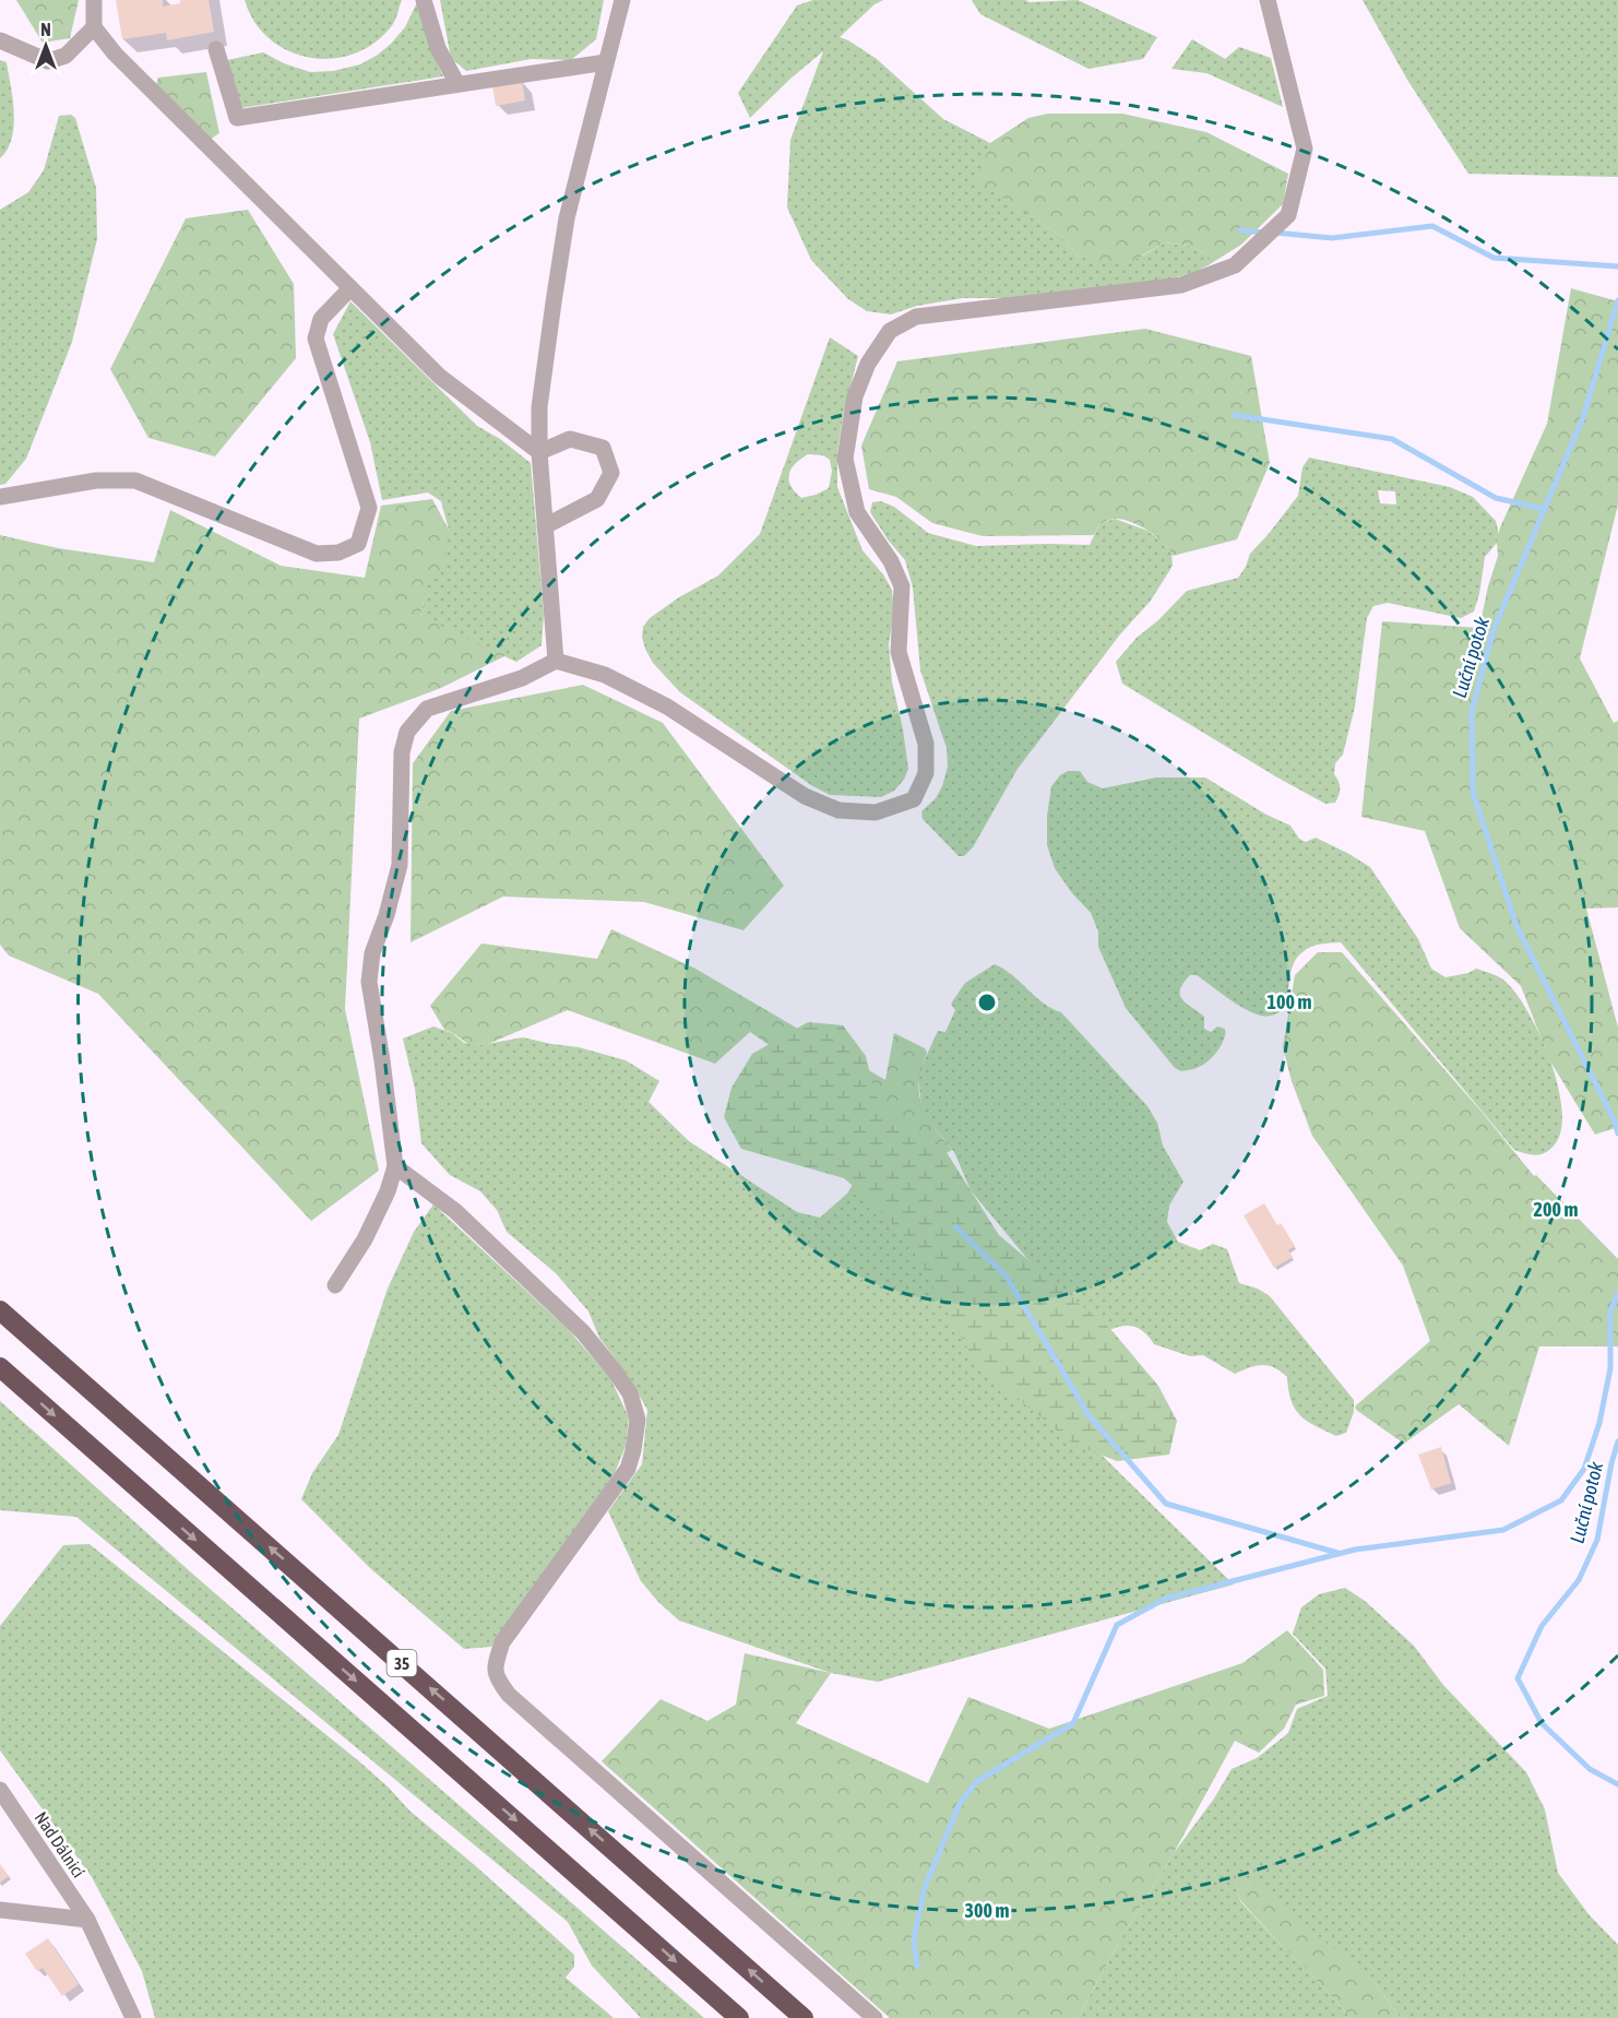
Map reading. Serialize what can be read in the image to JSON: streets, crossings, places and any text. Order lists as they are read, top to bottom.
{
  "streets": {
    "highway": ["35"],
    "street": ["Nad Dálnicí"]
  },
  "water": ["Luční potok"],
  "north": "top",
  "rings": ["100 m", "200 m", "300 m"]
}
